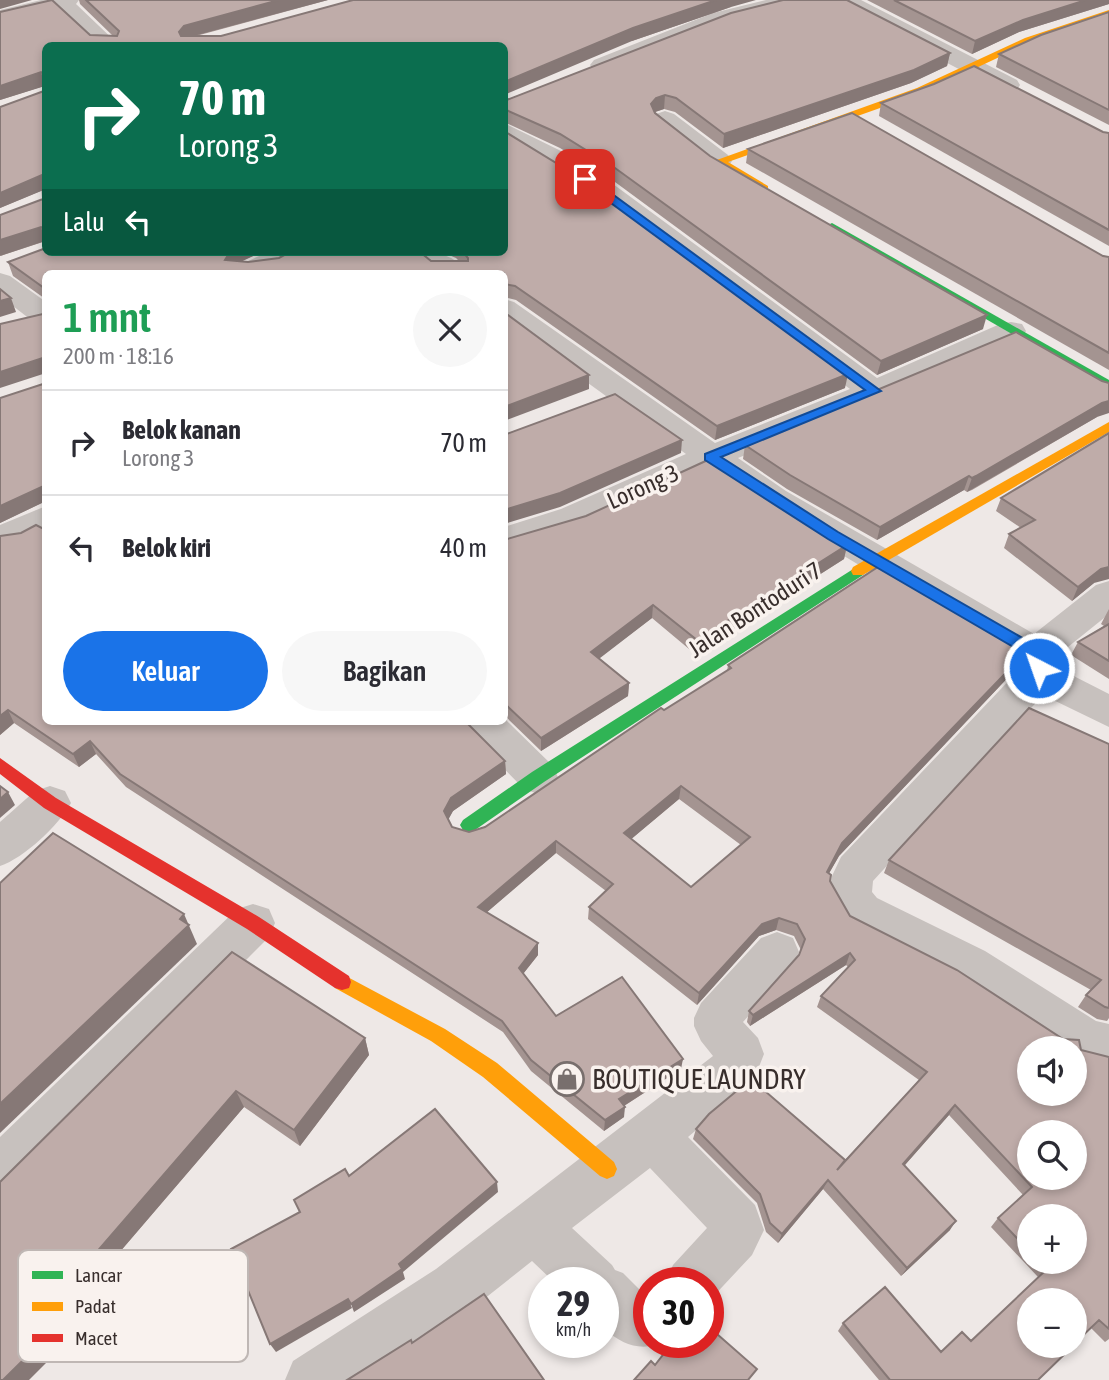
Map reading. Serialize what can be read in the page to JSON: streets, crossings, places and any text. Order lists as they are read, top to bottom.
{
  "streets": {
    "street": ["Lorong 3", "Jalan Bontoduri 7"]
  },
  "places": {
    "shop": ["BOUTIQUE LAUNDRY"]
  },
  "legend": ["Lancar", "Padat", "Macet"],
  "page": {
    "turn": ["70 m", "Lorong 3"],
    "then": "Lalu",
    "heading": ["1 mnt", "200 m · 18:16"],
    "list": [
      {
        "name": "Belok kanan",
        "note": "Lorong 3",
        "value": "70 m"
      },
      {
        "name": "Belok kiri",
        "value": "40 m"
      }
    ],
    "buttons": ["Keluar", "Bagikan"],
    "map_buttons": ["+", "−"],
    "speed": "29 km/h",
    "limit": "30"
  }
}
